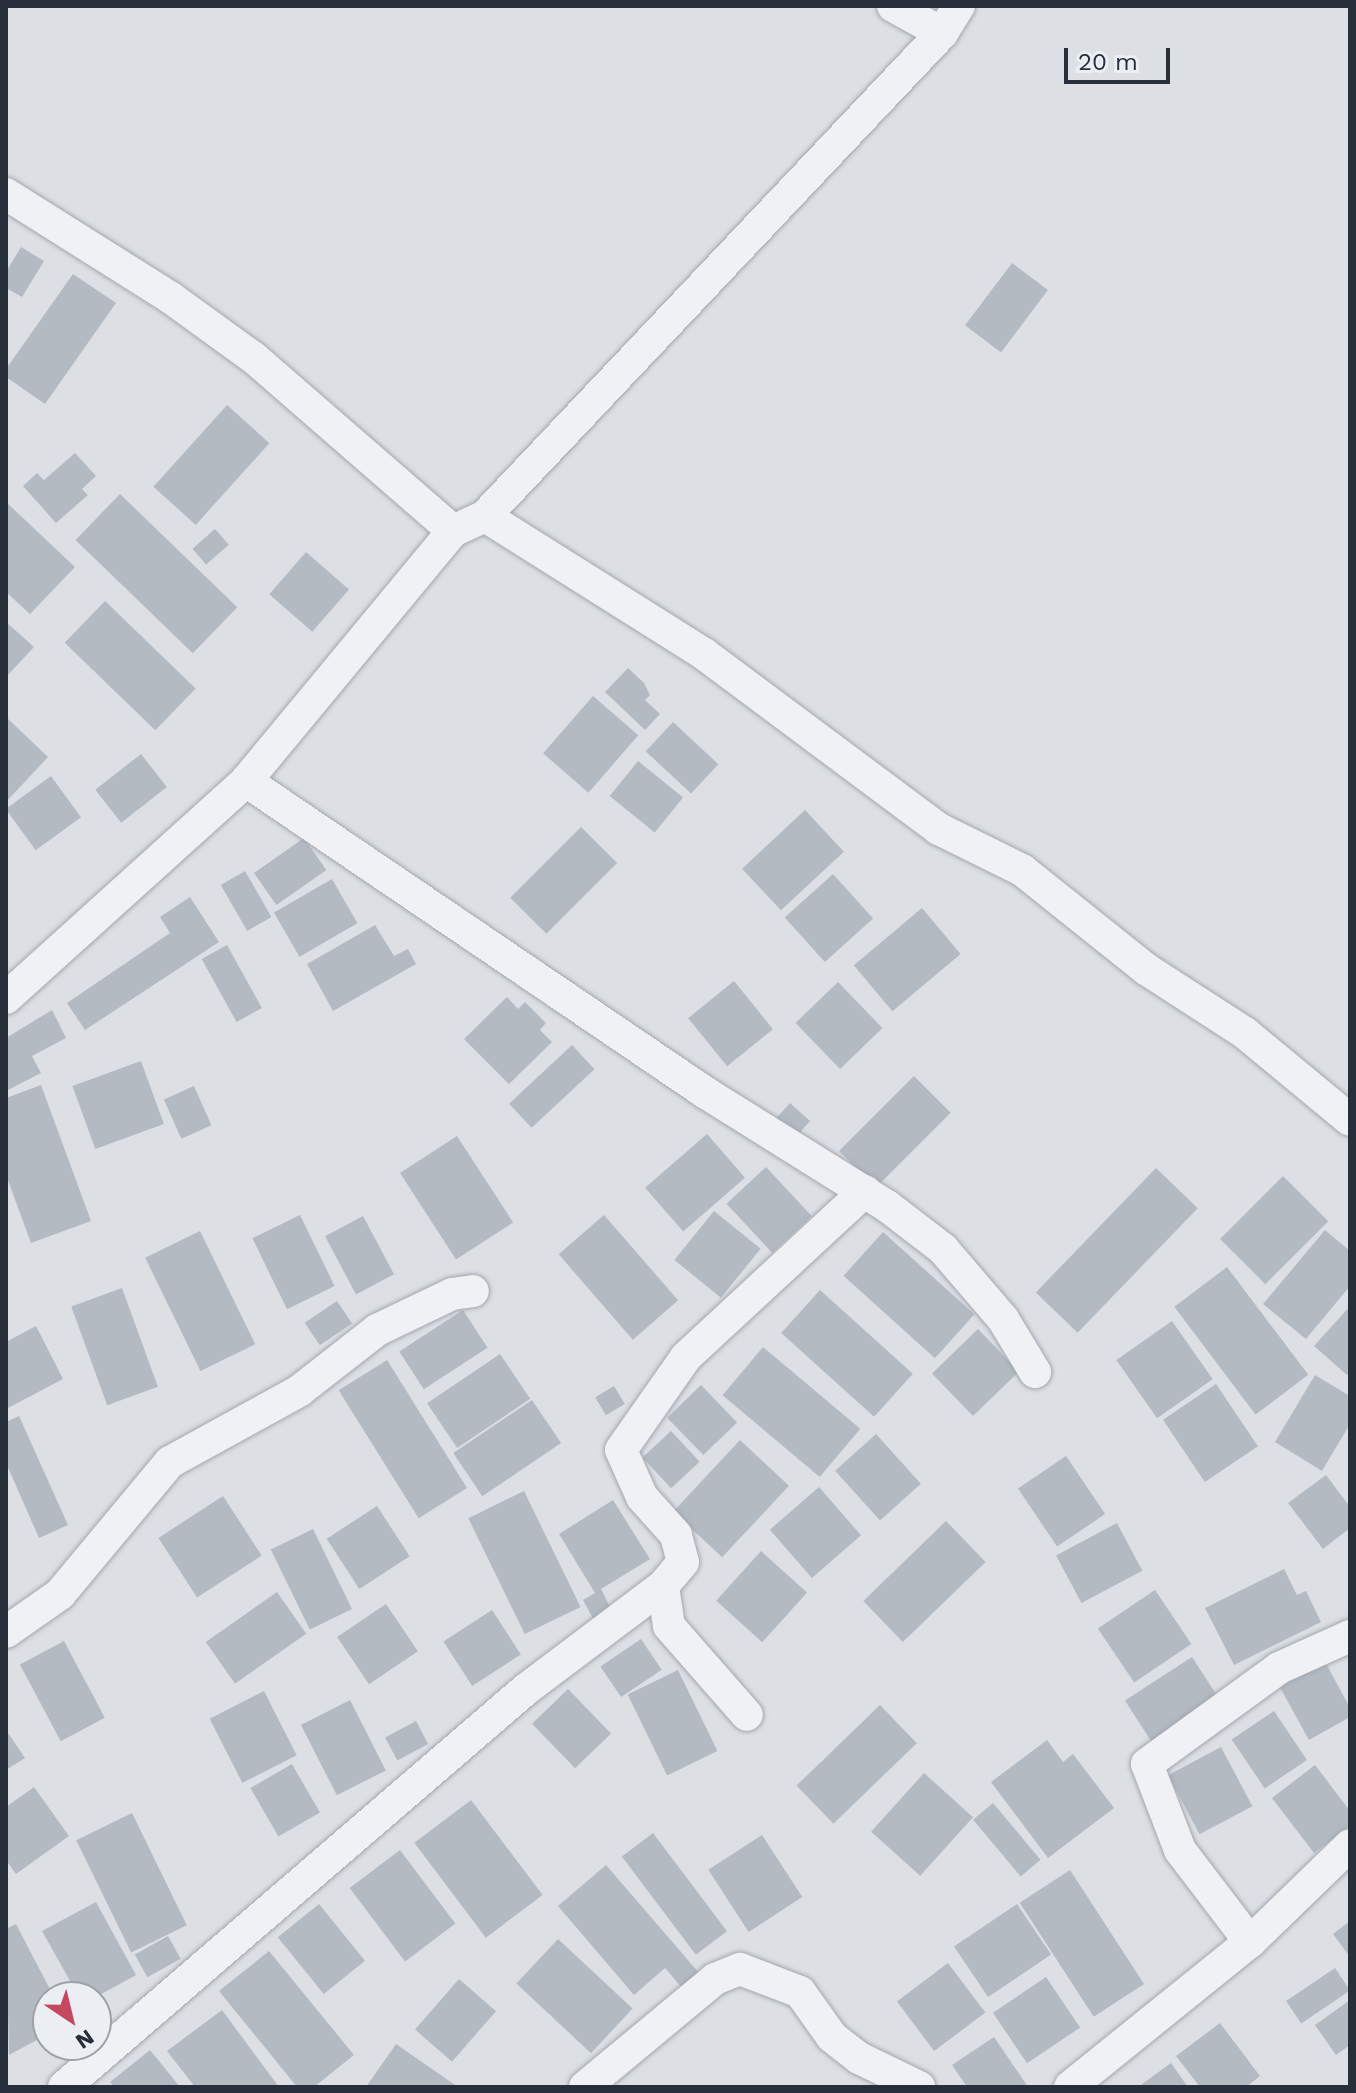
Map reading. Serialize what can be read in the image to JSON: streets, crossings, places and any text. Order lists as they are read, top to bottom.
{
  "scale_bar": "20 m",
  "north": "bottom right"
}
